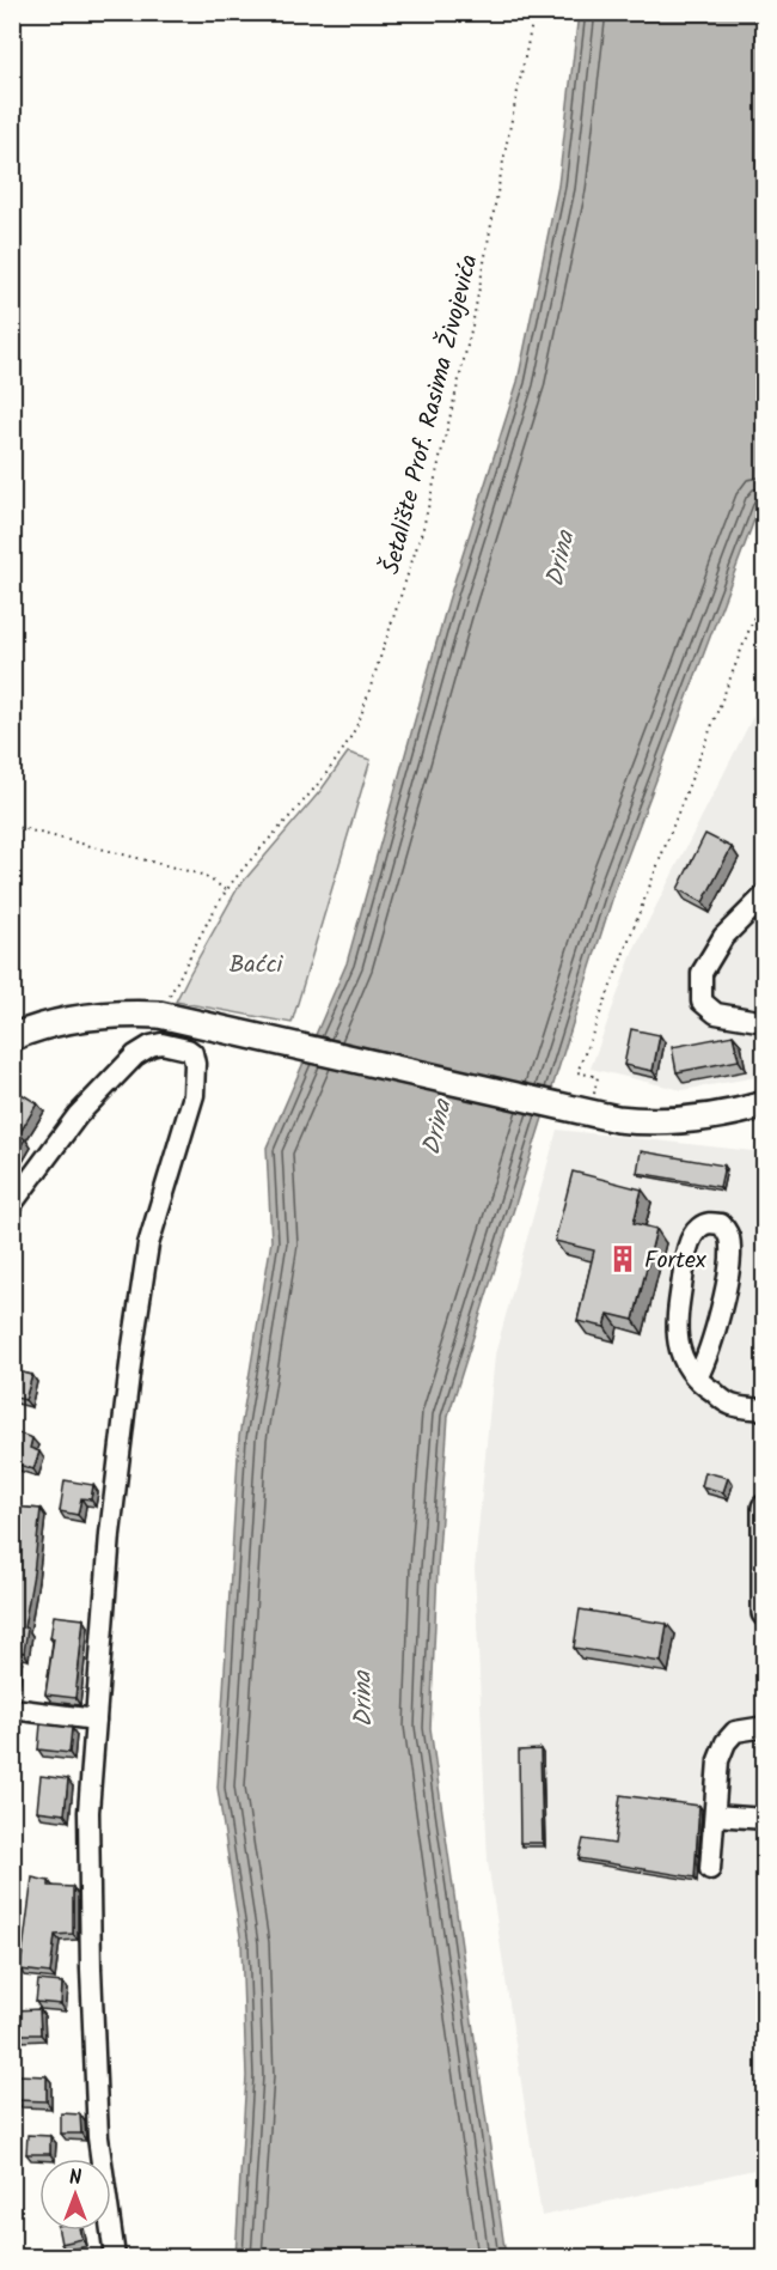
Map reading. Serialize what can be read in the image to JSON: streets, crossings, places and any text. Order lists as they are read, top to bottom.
{
  "streets": {
    "path": ["Šetalište Prof. Rasima Živojevića"]
  },
  "water": ["Drina"],
  "parks": ["Baćci"],
  "places": {
    "building": ["Fortex"]
  },
  "north": "top"
}
